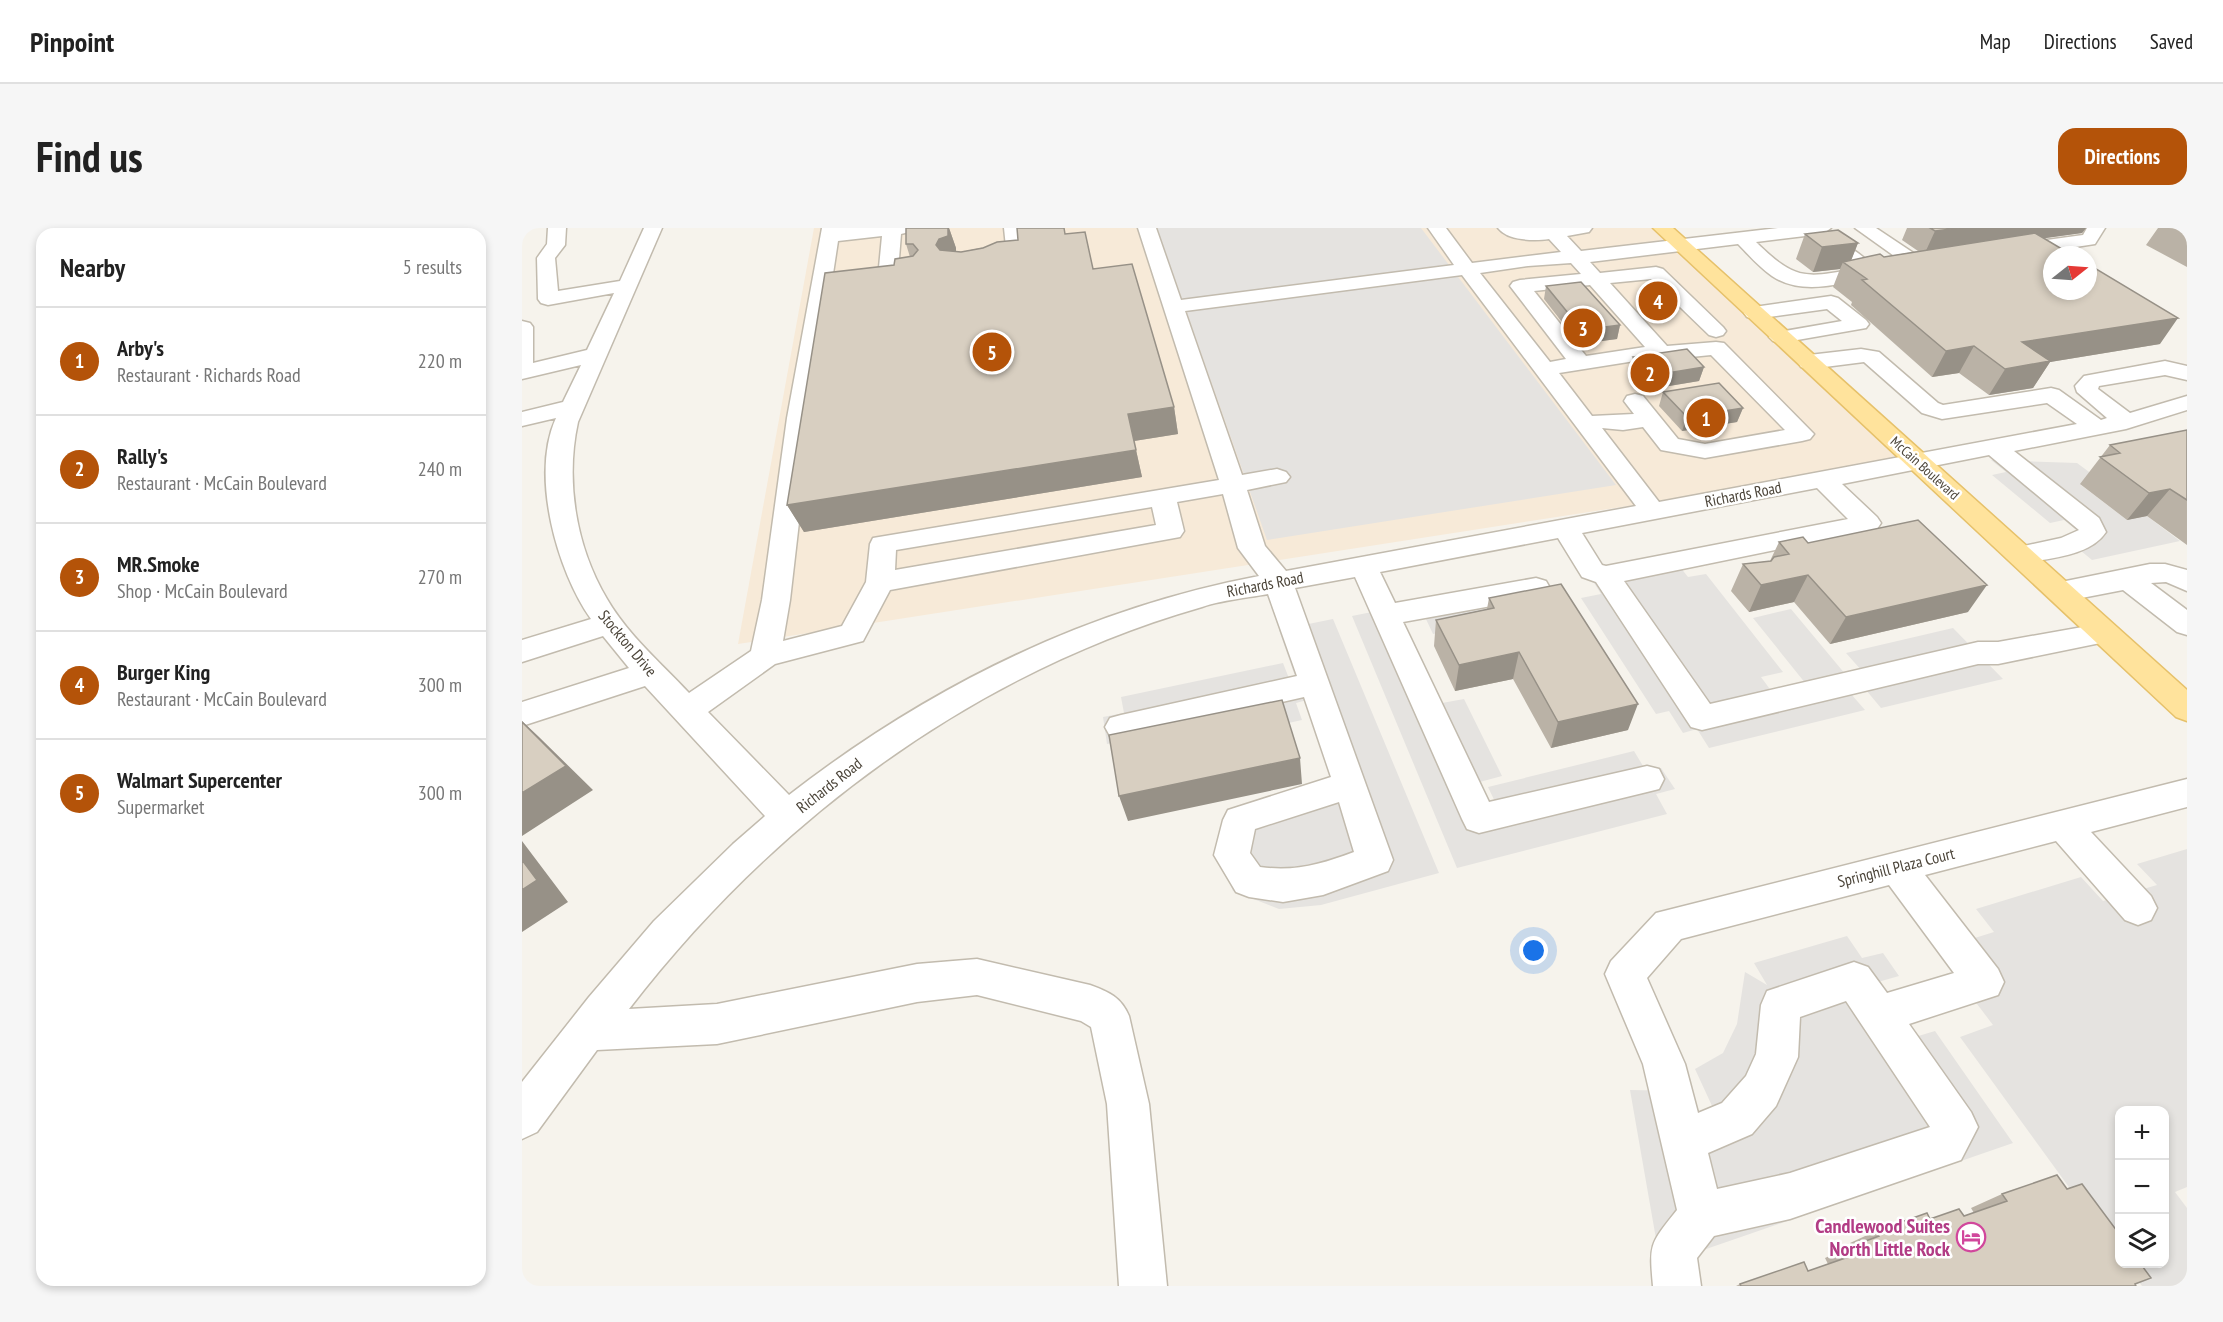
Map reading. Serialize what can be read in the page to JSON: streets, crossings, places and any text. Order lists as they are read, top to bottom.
{
  "streets": {
    "main road": ["McCain Boulevard"],
    "street": ["Richards Road", "Stockton Drive", "Springhill Plaza Court"]
  },
  "crossings": [
    ["McCain Boulevard", "Richards Road"],
    ["Richards Road", "Stockton Drive"]
  ],
  "places": {
    "hotel": ["Candlewood Suites North Little Rock"]
  },
  "north": "right",
  "page": {
    "header": "Pinpoint",
    "nav": ["Map", "Directions", "Saved"],
    "buttons": "Directions",
    "title": "Find us",
    "heading": ["Nearby", "5 results"],
    "pins": [
      "4",
      "3",
      "5",
      "2",
      "1"
    ],
    "list": [
      {
        "mark": "1",
        "name": "Arby's",
        "note": "Restaurant · Richards Road",
        "value": "220 m"
      },
      {
        "mark": "2",
        "name": "Rally's",
        "note": "Restaurant · McCain Boulevard",
        "value": "240 m"
      },
      {
        "mark": "3",
        "name": "MR.Smoke",
        "note": "Shop · McCain Boulevard",
        "value": "270 m"
      },
      {
        "mark": "4",
        "name": "Burger King",
        "note": "Restaurant · McCain Boulevard",
        "value": "300 m"
      },
      {
        "mark": "5",
        "name": "Walmart Supercenter",
        "note": "Supermarket",
        "value": "300 m"
      }
    ],
    "map_buttons": ["+", "−"]
  }
}
